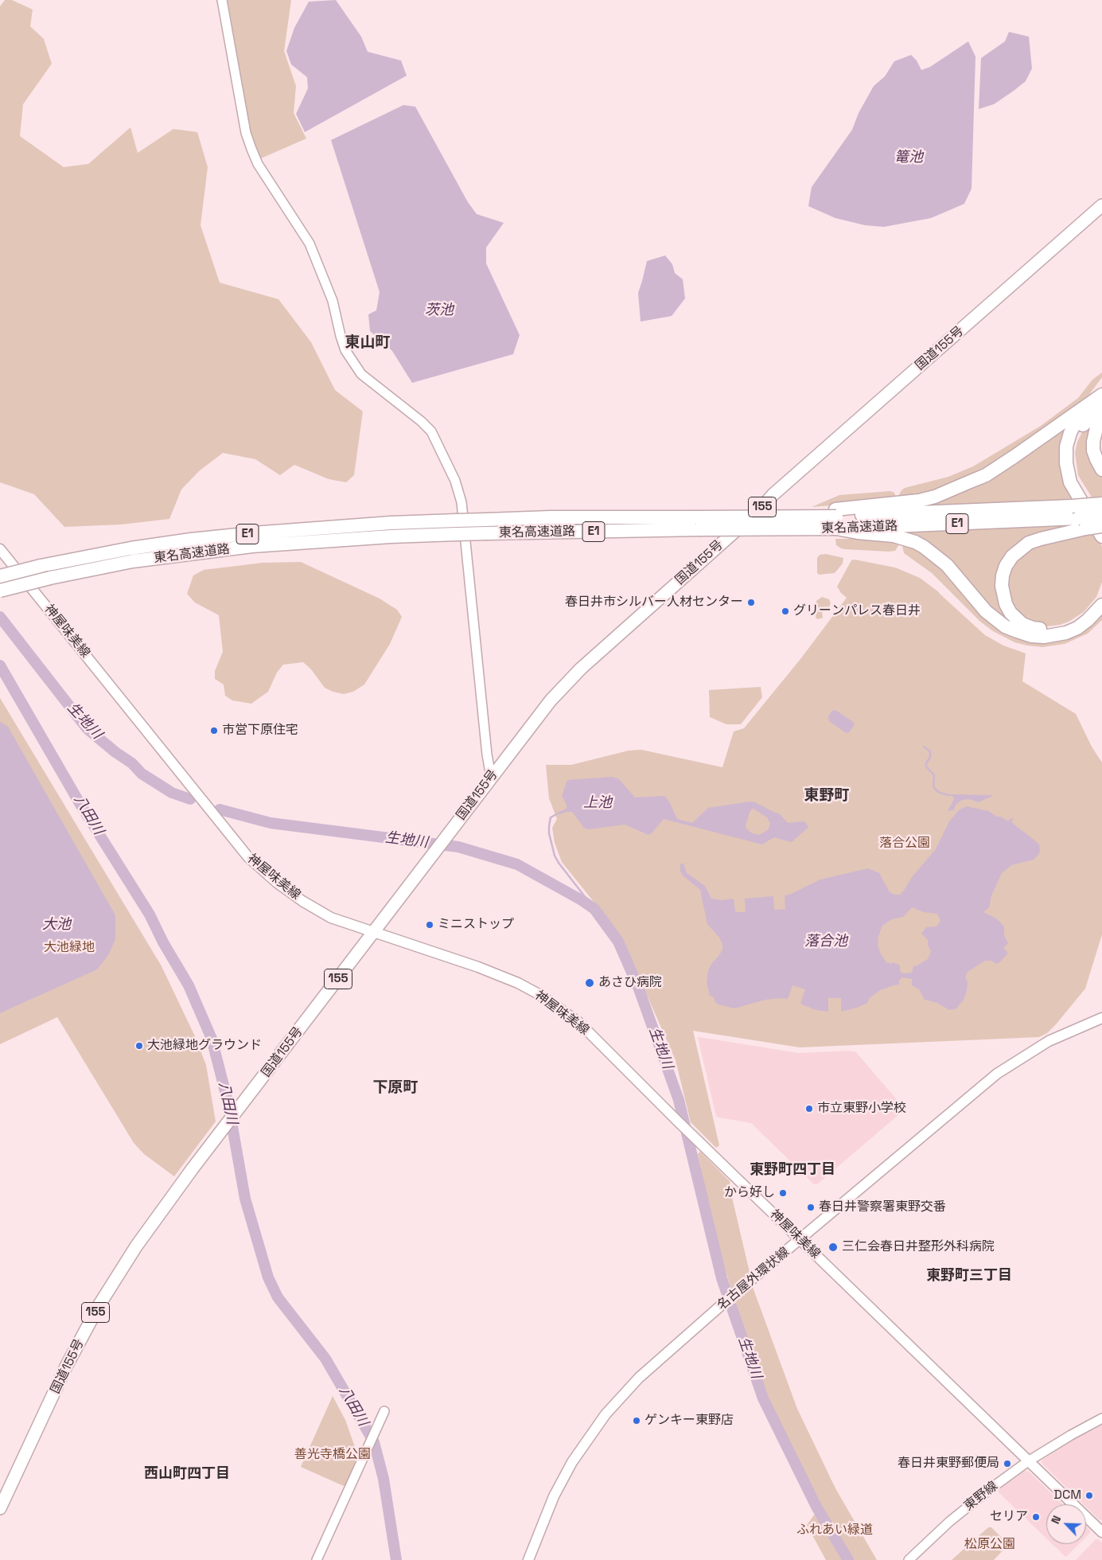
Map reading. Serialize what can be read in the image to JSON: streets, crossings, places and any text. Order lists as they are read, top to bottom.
{
  "streets": {
    "highway": [
      "国道155号",
      "155",
      "E1",
      "東名高速道路"
    ],
    "main road": ["神屋味美線", "名古屋外環状線"],
    "street": ["東野線"]
  },
  "crossings": [
    ["国道155号", "神屋味美線"],
    ["神屋味美線", "名古屋外環状線"],
    ["神屋味美線", "東野線"]
  ],
  "districts": [
    "東山町",
    "東野町",
    "下原町",
    "東野町四丁目",
    "東野町三丁目",
    "西山町四丁目"
  ],
  "water": [
    "篭池",
    "茨池",
    "生地川",
    "上池",
    "八田川",
    "大池",
    "落合池"
  ],
  "parks": [
    "落合公園",
    "大池緑地",
    "善光寺橋公園",
    "ふれあい緑道",
    "松原公園"
  ],
  "places": [
    "春日井市シルバー人材センター",
    "グリーンパレス春日井",
    "市営下原住宅",
    "ミニストップ",
    "あさひ病院",
    "大池緑地グラウンド",
    "市立東野小学校",
    "から好し",
    "春日井警察署東野交番",
    "三仁会春日井整形外科病院",
    "ゲンキー東野店",
    "春日井東野郵便局",
    "DCM",
    "セリア"
  ],
  "north": "top left"
}
